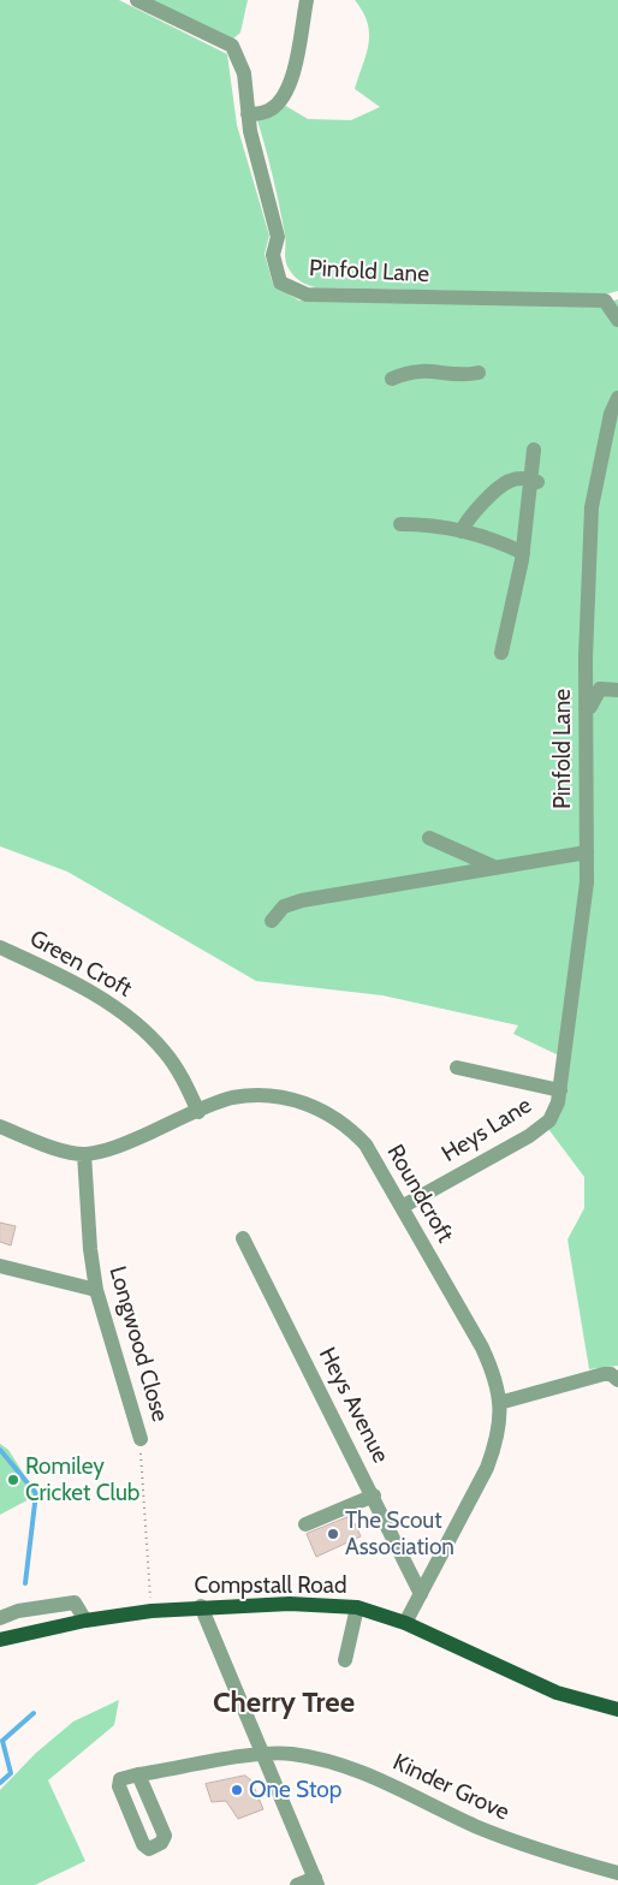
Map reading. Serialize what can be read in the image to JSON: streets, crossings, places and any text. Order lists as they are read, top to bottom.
{
  "streets": {
    "main road": ["Compstall Road"],
    "street": [
      "Pinfold Lane",
      "Green Croft",
      "Heys Lane",
      "Roundcroft",
      "Longwood Close",
      "Heys Avenue",
      "Kinder Grove"
    ]
  },
  "crossings": [
    ["Pinfold Lane", "Heys Lane"],
    ["Green Croft", "Roundcroft"],
    ["Heys Lane", "Roundcroft"],
    ["Roundcroft", "Longwood Close"],
    ["Roundcroft", "Heys Avenue"],
    ["Roundcroft", "Compstall Road"]
  ],
  "districts": ["Cherry Tree"],
  "places": ["Romiley Cricket Club", "The Scout Association", "One Stop"]
}
